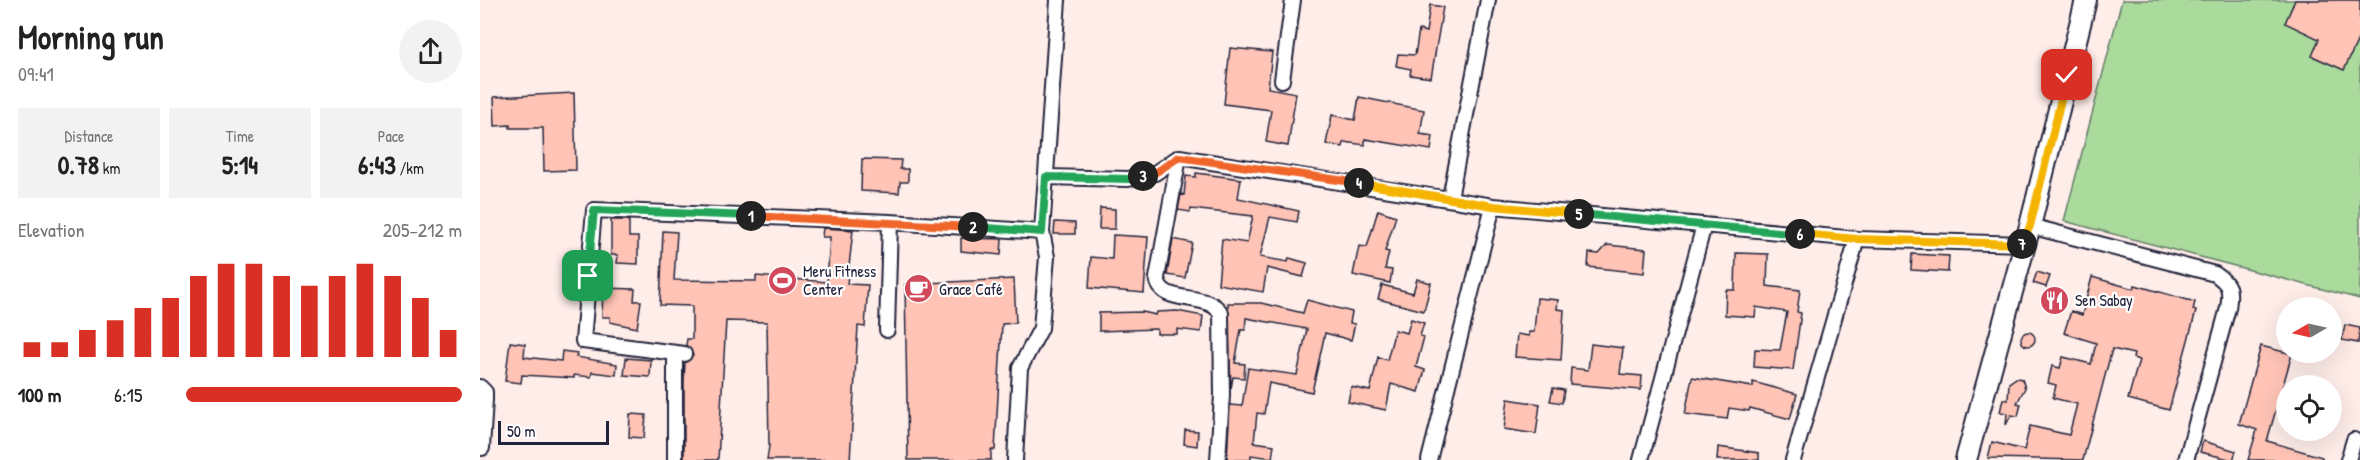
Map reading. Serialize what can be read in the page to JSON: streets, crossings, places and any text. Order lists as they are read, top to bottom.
{
  "places": {
    "sports": ["Meru Fitness Center"],
    "cafe": ["Grace Café"],
    "restaurant": ["Sen Sabay"]
  },
  "scale_bar": "50 m",
  "north": "left",
  "page": {
    "heading": ["Morning run", "09:41"],
    "stats": [
      ["Distance", "0.78 km"],
      ["Time", "5:14"],
      ["Pace", "6:43 /km"]
    ],
    "pins": [
      "3",
      "4",
      "5",
      "1",
      "2",
      "6",
      "7"
    ],
    "chart": ["Elevation", "205–212 m"],
    "list": [
      {
        "name": "100 m",
        "note": "6:15"
      }
    ],
    "scale": "50 m"
  }
}
